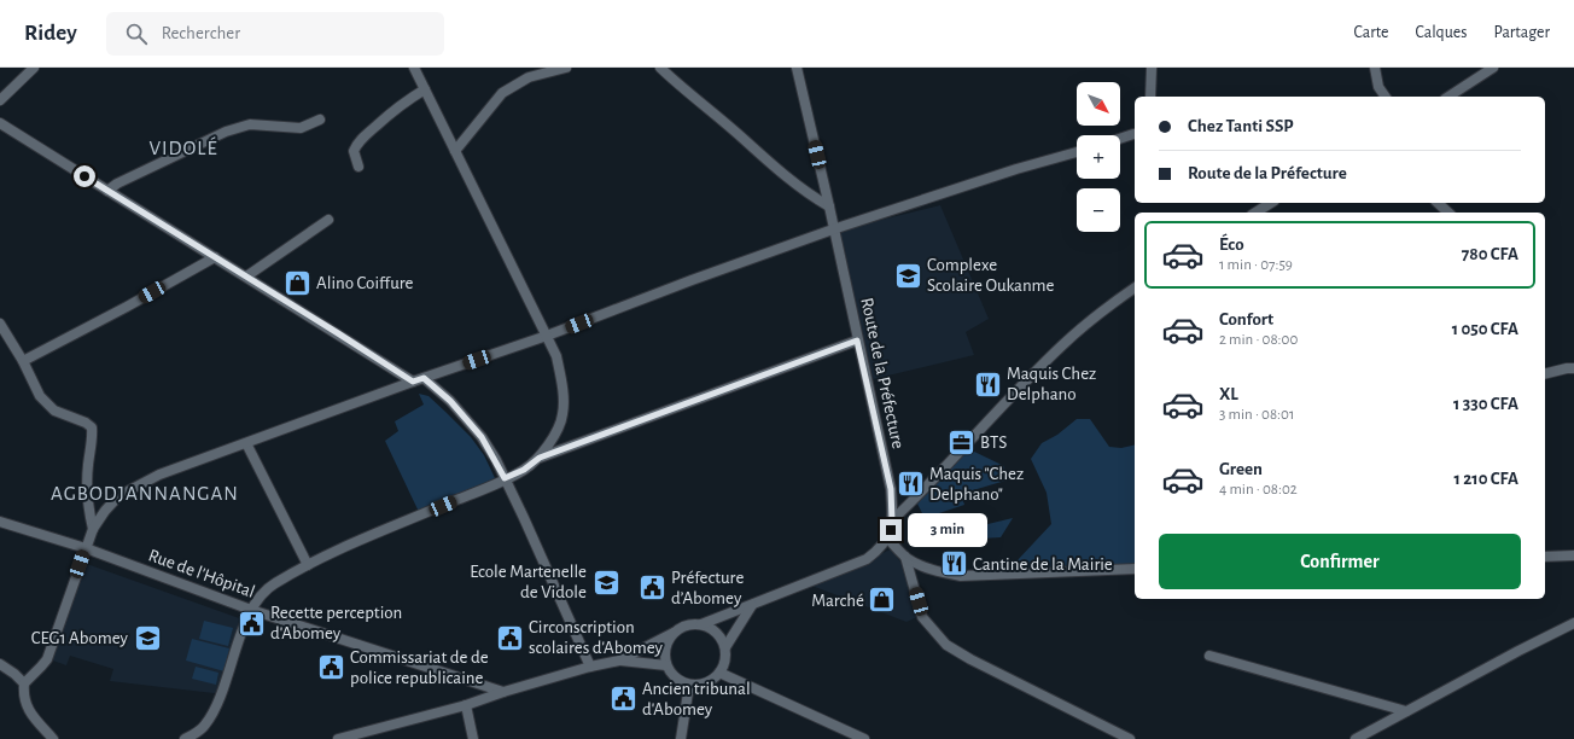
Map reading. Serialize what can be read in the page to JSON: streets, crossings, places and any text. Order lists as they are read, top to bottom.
{
  "streets": {
    "street": ["Route de la Préfecture", "Rue de l'Hôpital"]
  },
  "districts": ["VIDOLÉ", "AGBODJANNANGAN"],
  "places": {
    "school or university": ["Complexe Scolaire Oukanme", "Ecole Martenelle de Vidole", "CEG1 Abomey"],
    "shop": ["Alino Coiffure", "Marché"],
    "restaurant": ["Maquis Chez Delphano", "Maquis \"Chez Delphano\"", "Cantine de la Mairie"],
    "office": ["BTS"],
    "public building": [
      "Préfecture d’Abomey",
      "Recette perception d'Abomey",
      "Circonscription scolaires d'Abomey",
      "Commissariat de de police republicaine",
      "Ancien tribunal d'Abomey"
    ]
  },
  "north": "bottom right",
  "page": {
    "header": "Ridey",
    "search": "Rechercher",
    "nav": ["Carte", "Calques", "Partager"],
    "map_buttons": ["+", "−"],
    "banner": ["Chez Tanti SSP", "Route de la Préfecture"],
    "list": [
      {
        "name": "Éco",
        "note": "1 min · 07:59",
        "value": "780 CFA"
      },
      {
        "name": "Confort",
        "note": "2 min · 08:00",
        "value": "1 050 CFA"
      },
      {
        "name": "XL",
        "note": "3 min · 08:01",
        "value": "1 330 CFA"
      },
      {
        "name": "Green",
        "note": "4 min · 08:02",
        "value": "1 210 CFA"
      }
    ],
    "bubble": "3 min",
    "buttons": "Confirmer"
  }
}
